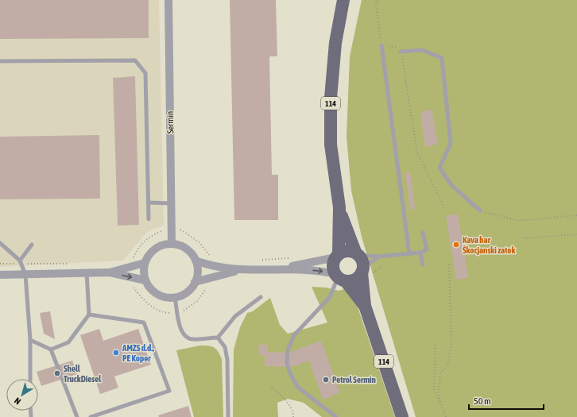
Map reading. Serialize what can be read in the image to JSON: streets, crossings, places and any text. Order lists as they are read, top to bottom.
{
  "streets": {
    "main road": ["114"],
    "street": ["Sermin"]
  },
  "places": [
    "Kava bar Škocjanski zatok",
    "AMZS d.d., PE Koper",
    "Shell TruckDiesel",
    "Petrol Sermin"
  ],
  "scale_bar": "50 m",
  "north": "bottom left"
}
